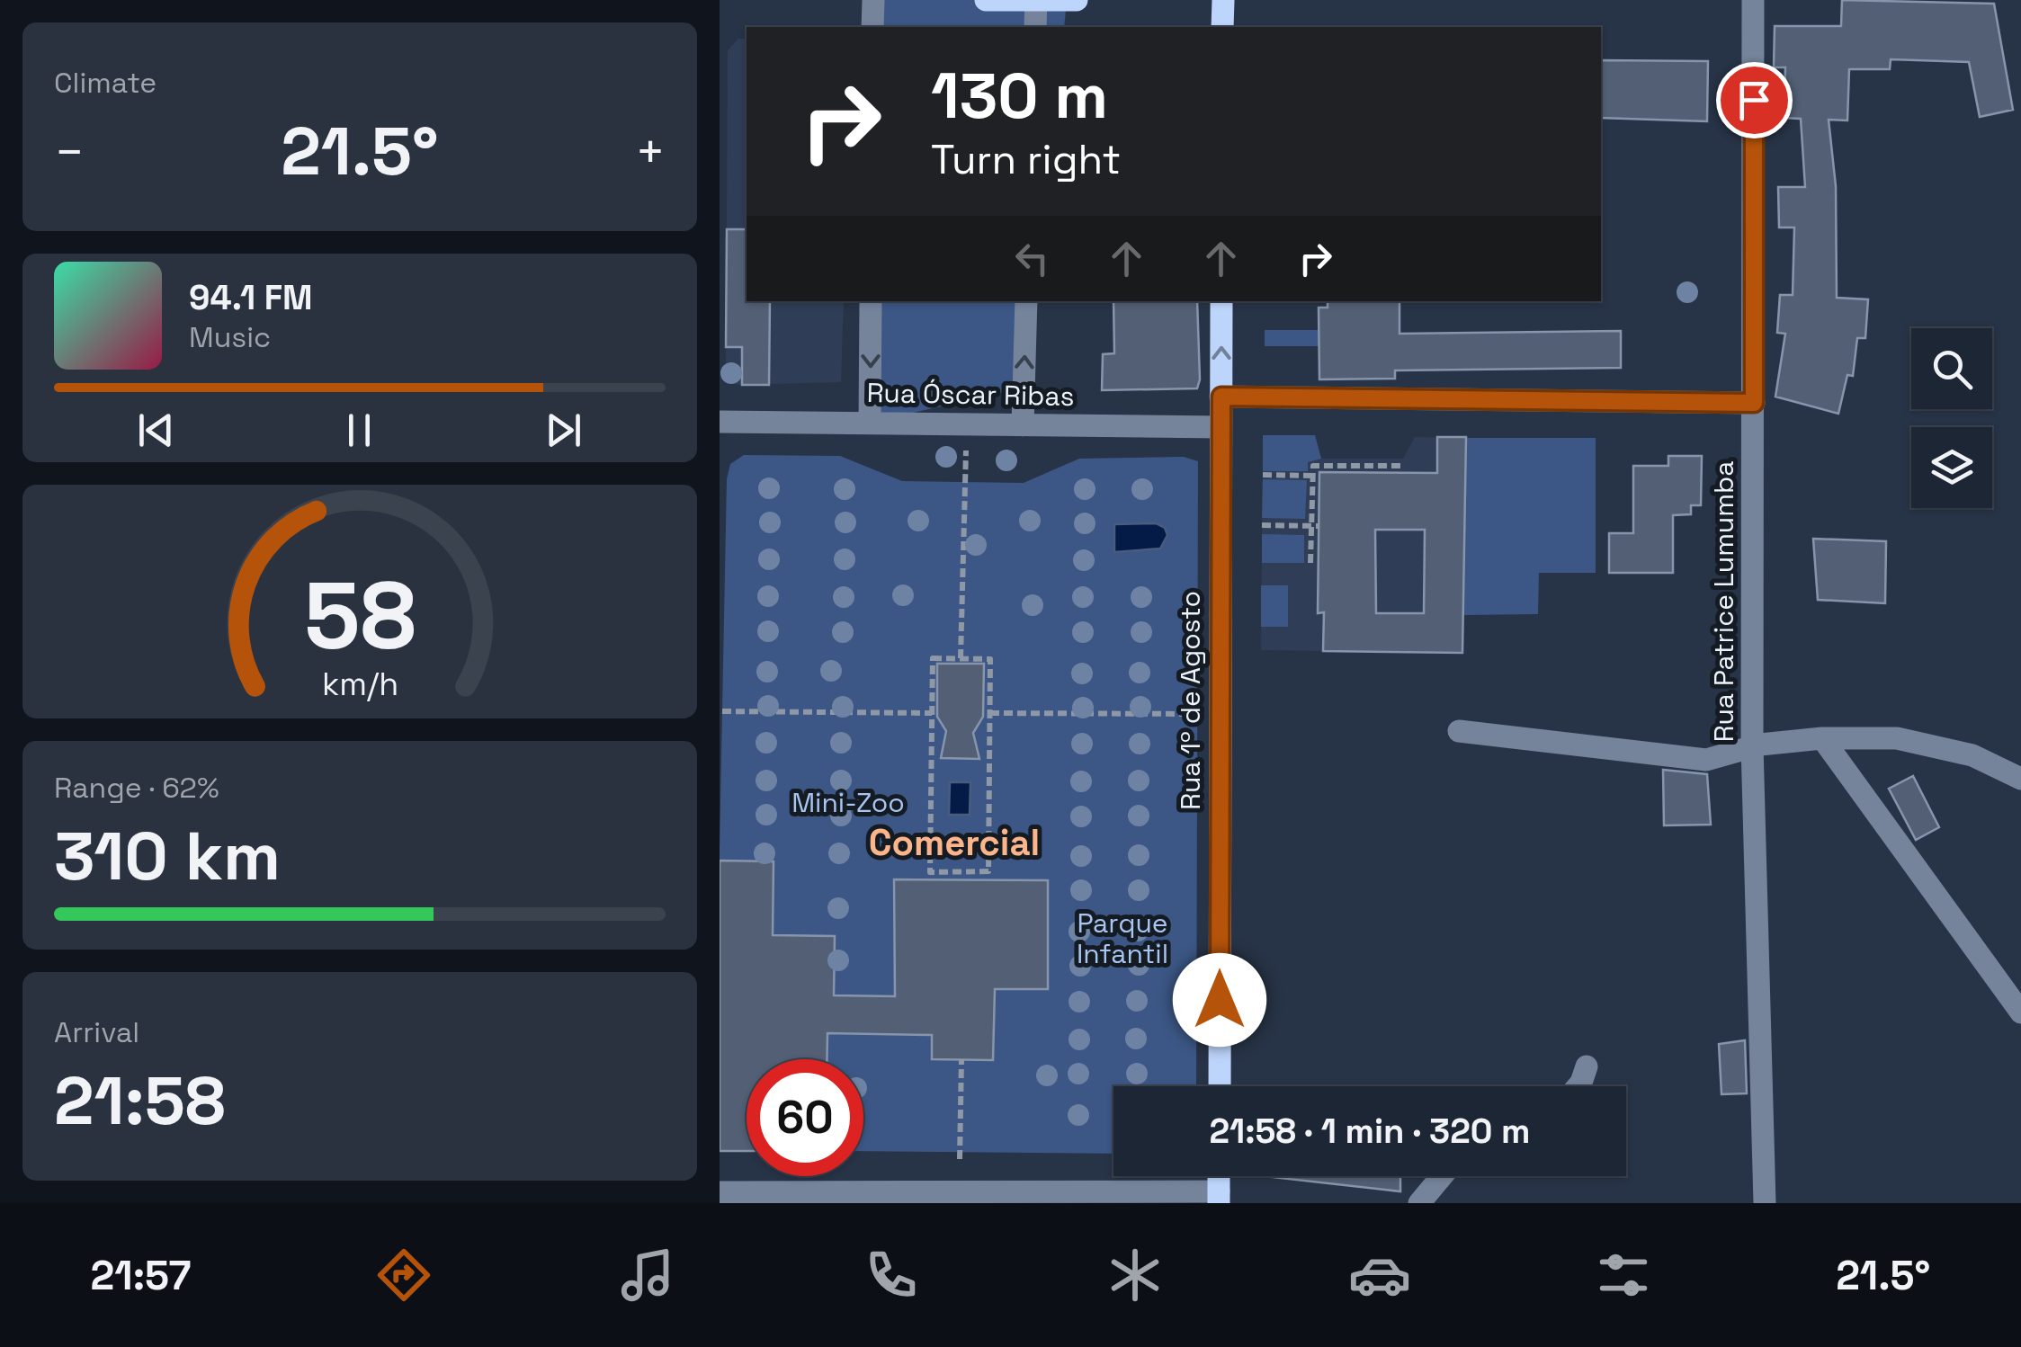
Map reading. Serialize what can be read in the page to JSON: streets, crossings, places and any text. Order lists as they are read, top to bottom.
{
  "streets": {
    "main road": ["Rua 1º de Agosto"],
    "street": ["Rua Óscar Ribas", "Rua Patrice Lumumba"]
  },
  "crossings": [
    ["Rua Óscar Ribas", "Rua 1º de Agosto"]
  ],
  "districts": ["Comercial"],
  "parks": ["Mini-Zoo", "Parque Infantil"],
  "page": {
    "tile": [
      "Climate",
      ["Range · 62%", "310 km"],
      ["Arrival", "21:58"]
    ],
    "turn": ["130 m", "Turn right"],
    "heat": ["−", "21.5°", "+"],
    "song": ["94.1 FM", "Music"],
    "limit": "60",
    "trip": "21:58 · 1 min · 320 m",
    "tabs": ["21:57", "21.5°"],
    "gauge": ["58", "km/h"]
  }
}
